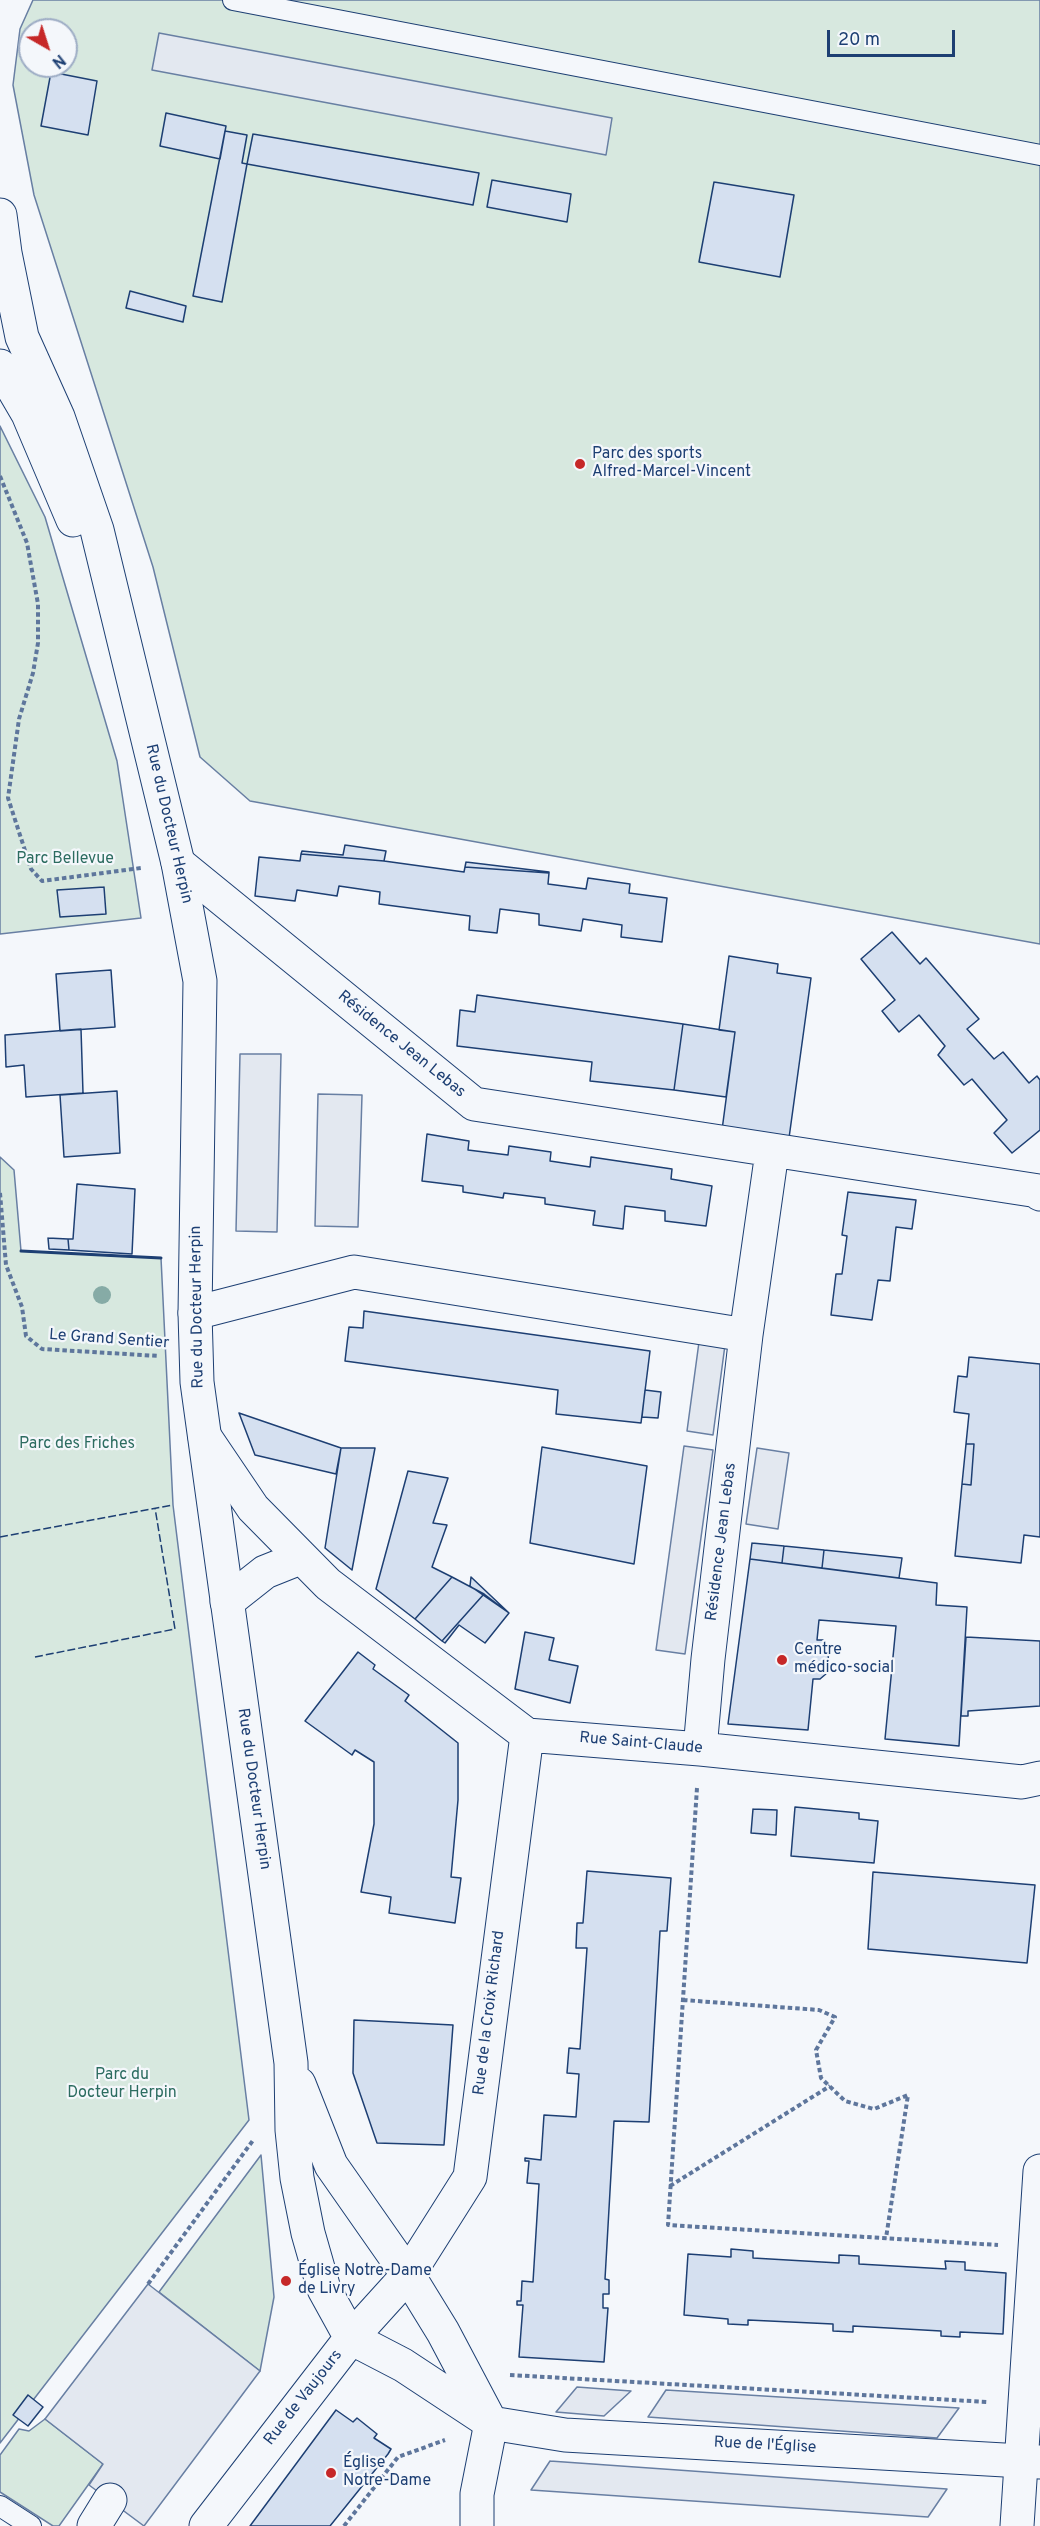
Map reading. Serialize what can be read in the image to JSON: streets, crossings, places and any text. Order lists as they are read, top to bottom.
{
  "streets": {
    "street": [
      "Rue du Docteur Herpin",
      "Résidence Jean Lebas",
      "Rue Saint-Claude",
      "Rue de la Croix Richard",
      "Rue de Vaujours",
      "Rue de l'Église"
    ],
    "path": ["Le Grand Sentier"]
  },
  "crossings": [
    ["Rue du Docteur Herpin", "Résidence Jean Lebas"],
    ["Rue du Docteur Herpin", "Le Grand Sentier"],
    ["Rue du Docteur Herpin", "Rue de la Croix Richard"],
    ["Rue du Docteur Herpin", "Rue de Vaujours"],
    ["Rue du Docteur Herpin", "Rue de l'Église"],
    ["Résidence Jean Lebas", "Rue Saint-Claude"],
    ["Rue Saint-Claude", "Rue de la Croix Richard"],
    ["Rue de la Croix Richard", "Rue de Vaujours"]
  ],
  "parks": ["Parc Bellevue", "Parc des Friches", "Parc du Docteur Herpin"],
  "places": [
    "Parc des sports Alfred-Marcel-Vincent",
    "Centre médico-social",
    "Église Notre-Dame de Livry",
    "Église Notre-Dame"
  ],
  "scale_bar": "20 m",
  "north": "bottom right"
}
